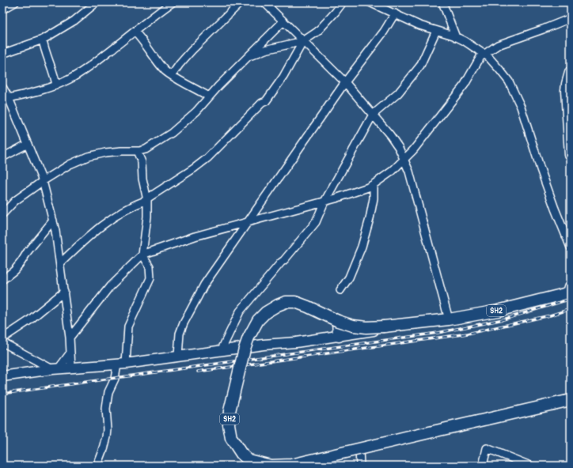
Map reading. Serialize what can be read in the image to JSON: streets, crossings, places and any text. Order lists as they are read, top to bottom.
{
  "streets": {
    "main road": ["SH2"]
  }
}
